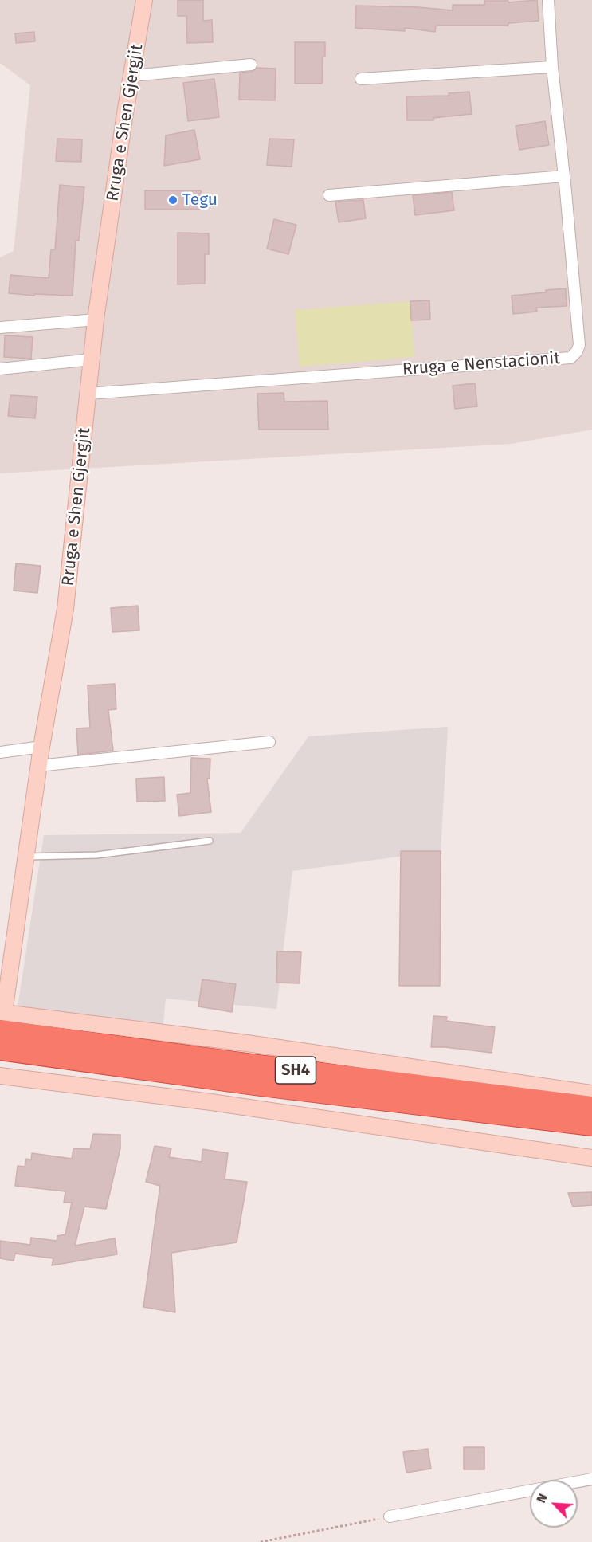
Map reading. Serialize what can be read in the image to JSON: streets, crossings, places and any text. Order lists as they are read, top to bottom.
{
  "streets": {
    "highway": ["SH4"],
    "street": ["Rruga e Shen Gjergjit", "Rruga e Nenstacionit"]
  },
  "crossings": [
    ["Rruga e Shen Gjergjit", "Rruga e Nenstacionit"],
    ["Rruga e Shen Gjergjit", "SH4"]
  ],
  "places": ["Tegu"],
  "north": "top left"
}
